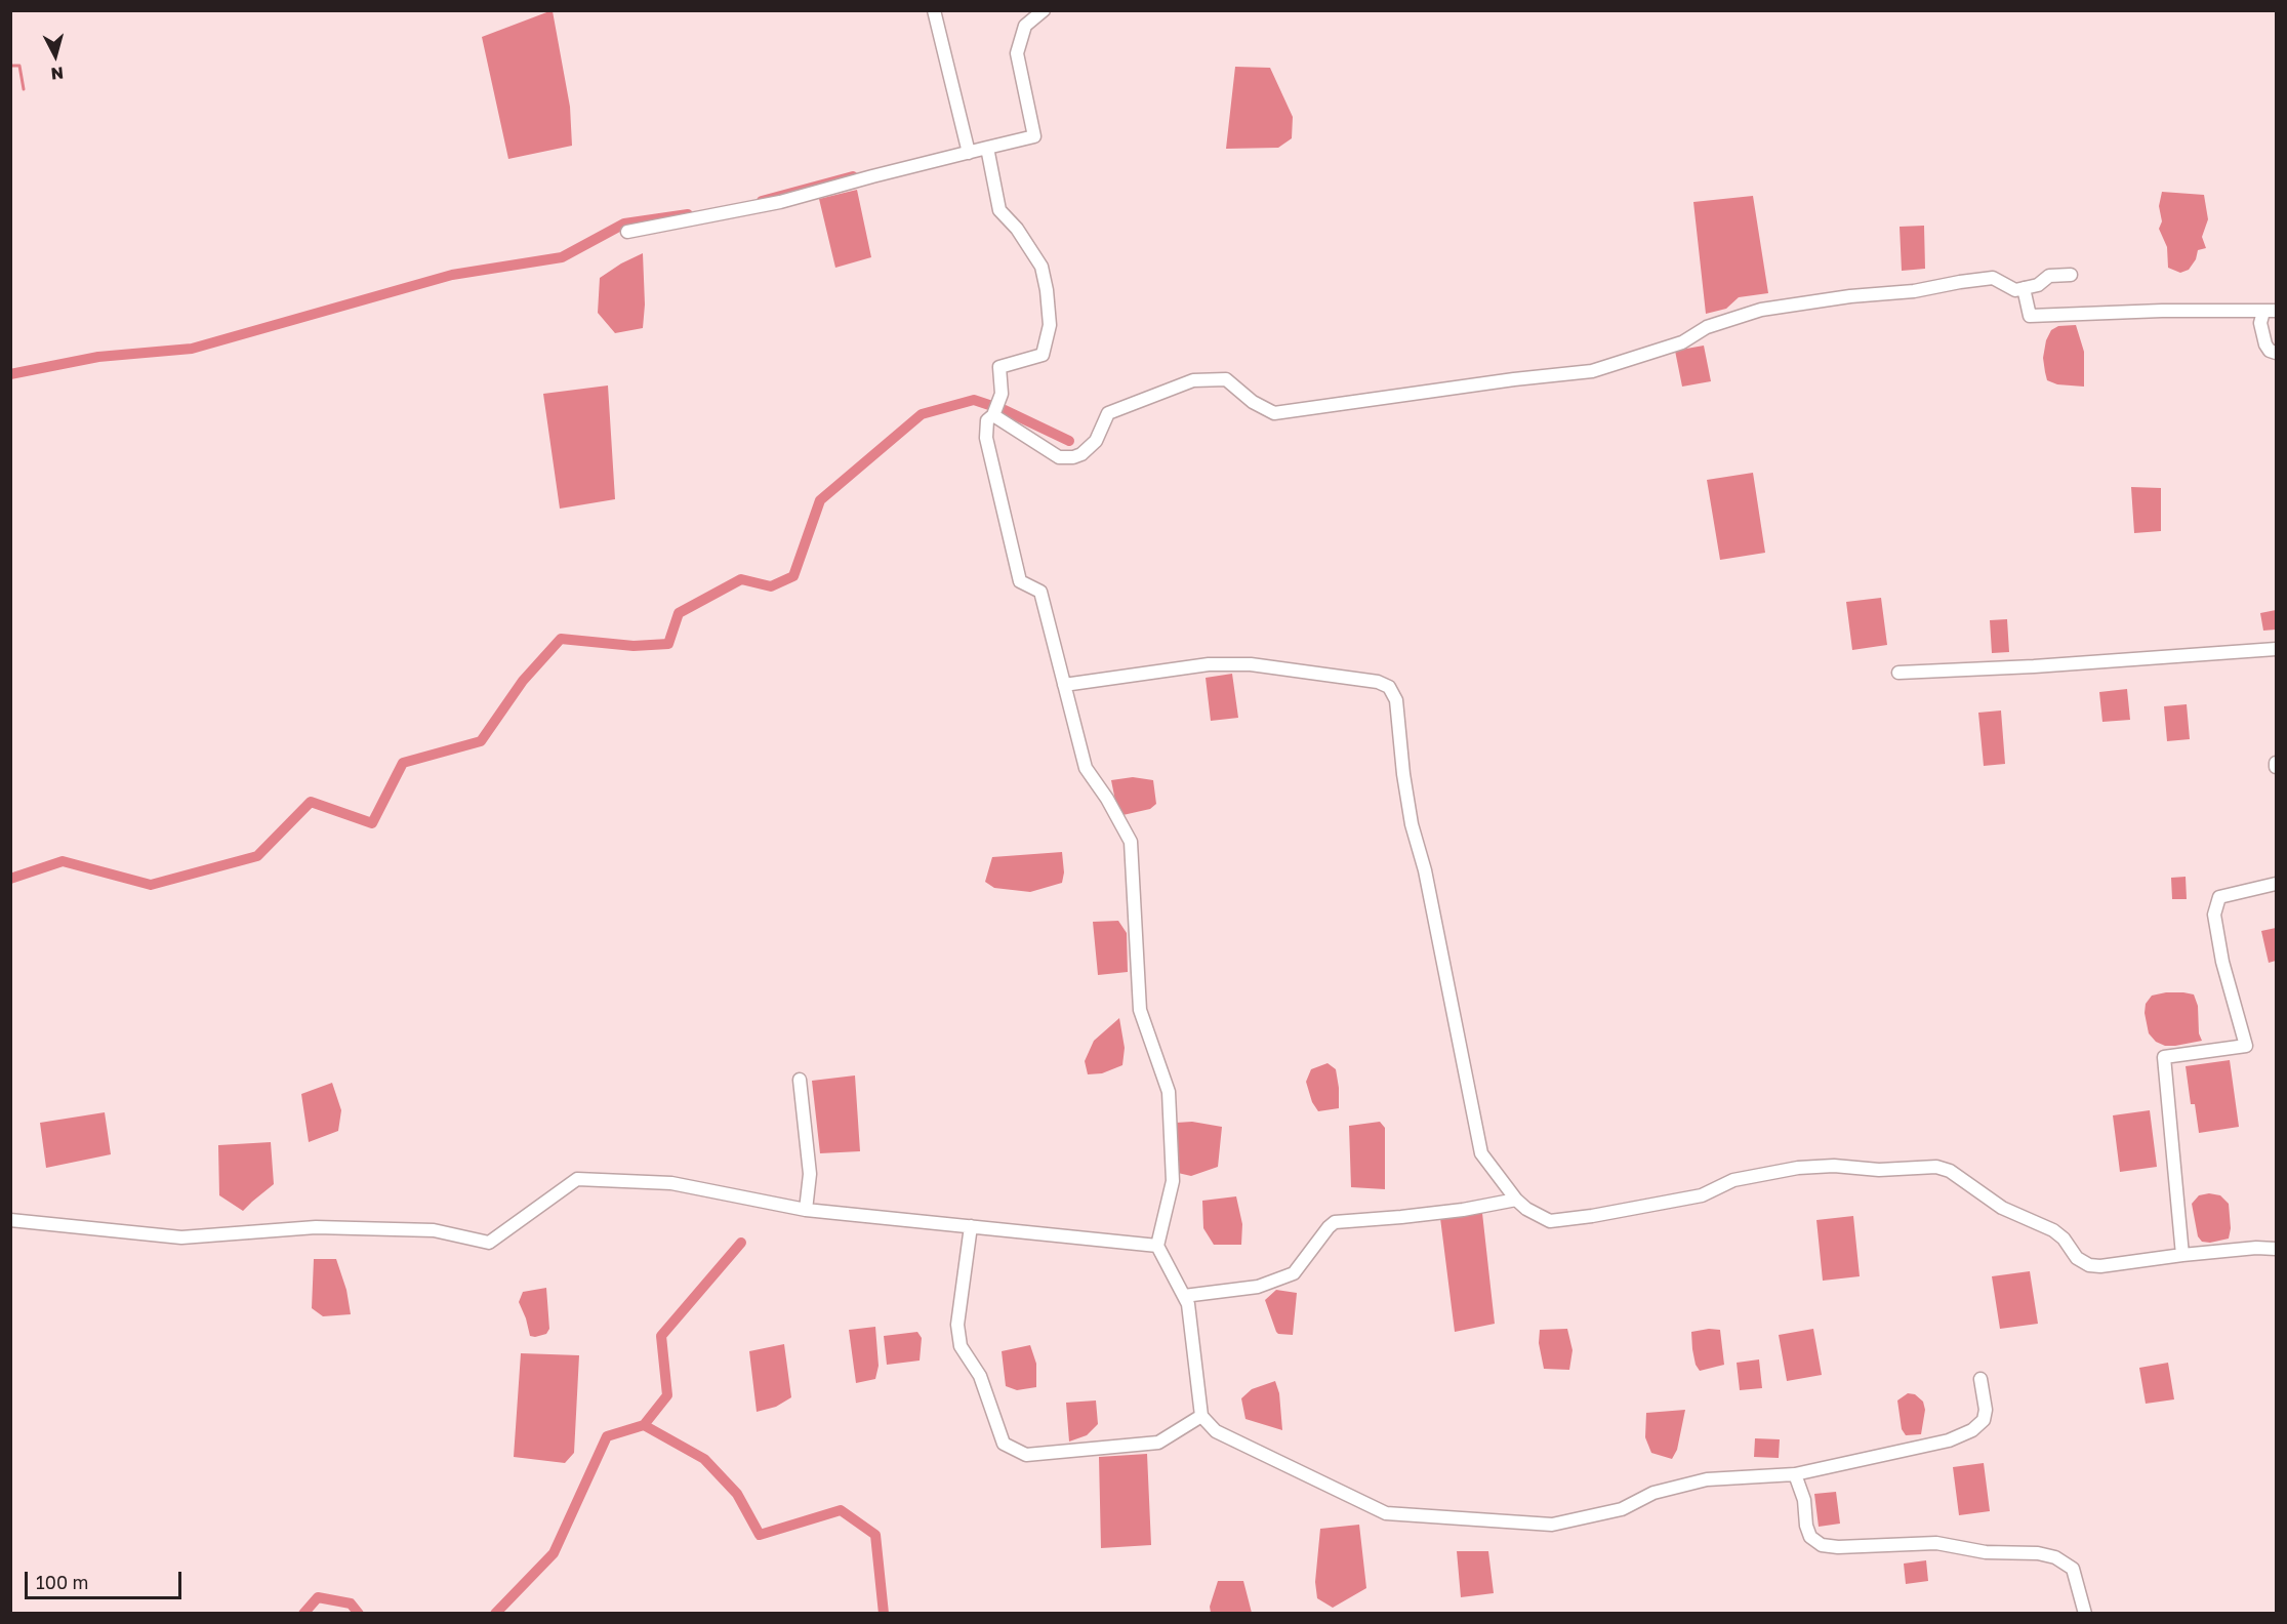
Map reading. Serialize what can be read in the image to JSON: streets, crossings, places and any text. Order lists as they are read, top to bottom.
{
  "scale_bar": "100 m",
  "north": "bottom"
}
